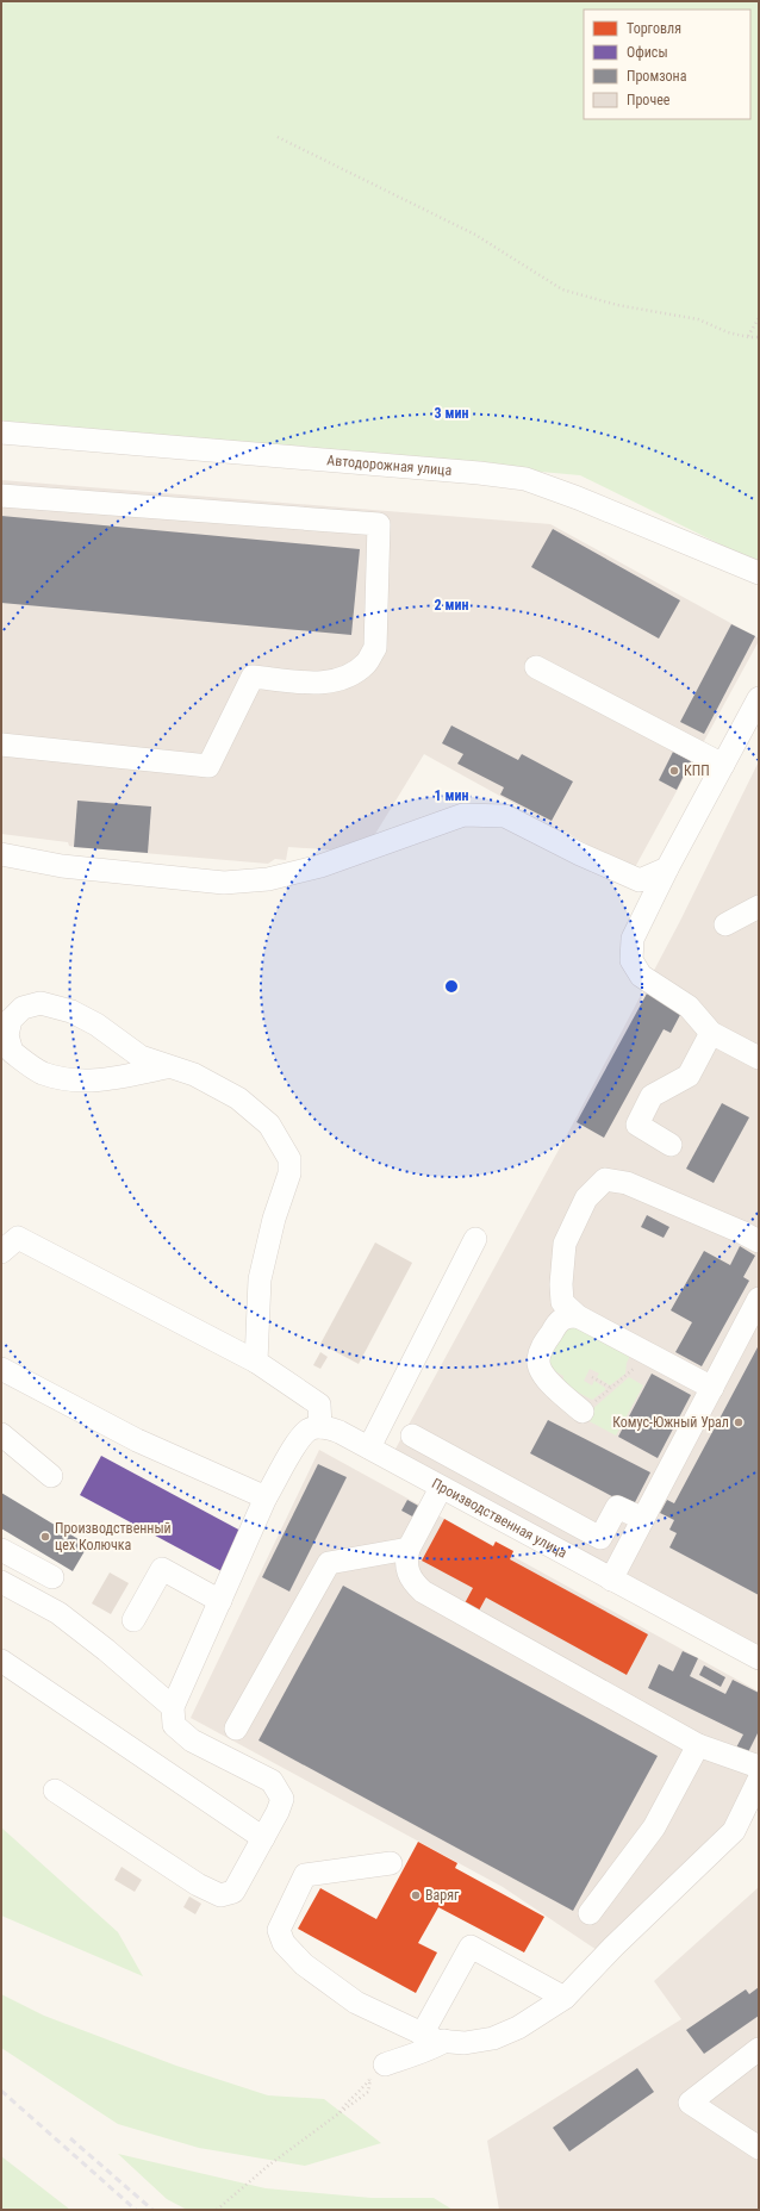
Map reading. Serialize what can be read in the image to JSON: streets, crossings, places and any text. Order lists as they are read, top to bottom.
{
  "streets": {
    "street": ["Автодорожная улица", "Производственная улица"]
  },
  "places": [
    "КПП",
    "Комус-Южный Урал",
    "Производственный цех Колючка",
    "Варяг"
  ],
  "legend": [
    "Торговля",
    "Офисы",
    "Промзона",
    "Прочее"
  ],
  "rings": ["3 мин", "2 мин", "1 мин"]
}
